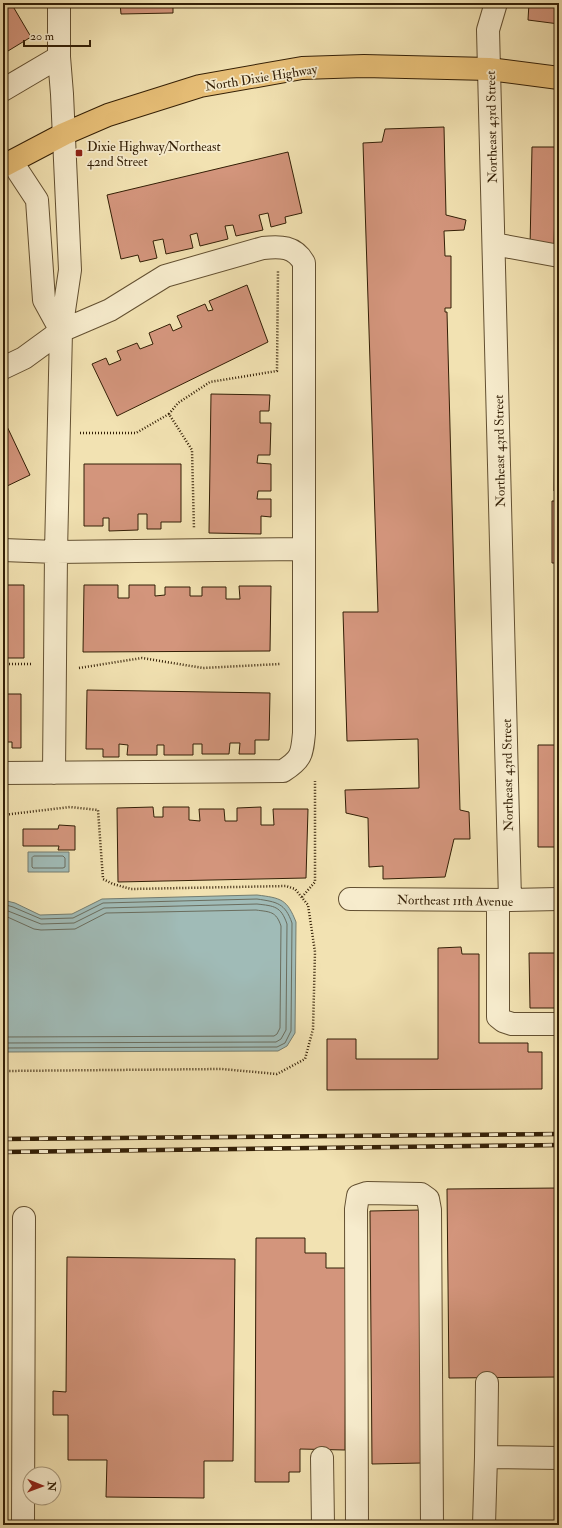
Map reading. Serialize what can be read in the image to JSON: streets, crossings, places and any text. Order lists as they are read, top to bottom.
{
  "streets": {
    "main road": ["North Dixie Highway"],
    "street": ["Northeast 43rd Street", "Northeast 11th Avenue"]
  },
  "crossings": [
    ["North Dixie Highway", "Northeast 43rd Street"],
    ["Northeast 43rd Street", "Northeast 11th Avenue"]
  ],
  "places": {
    "transit": ["Dixie Highway/Northeast 42nd Street"]
  },
  "scale_bar": "20 m",
  "north": "right"
}
